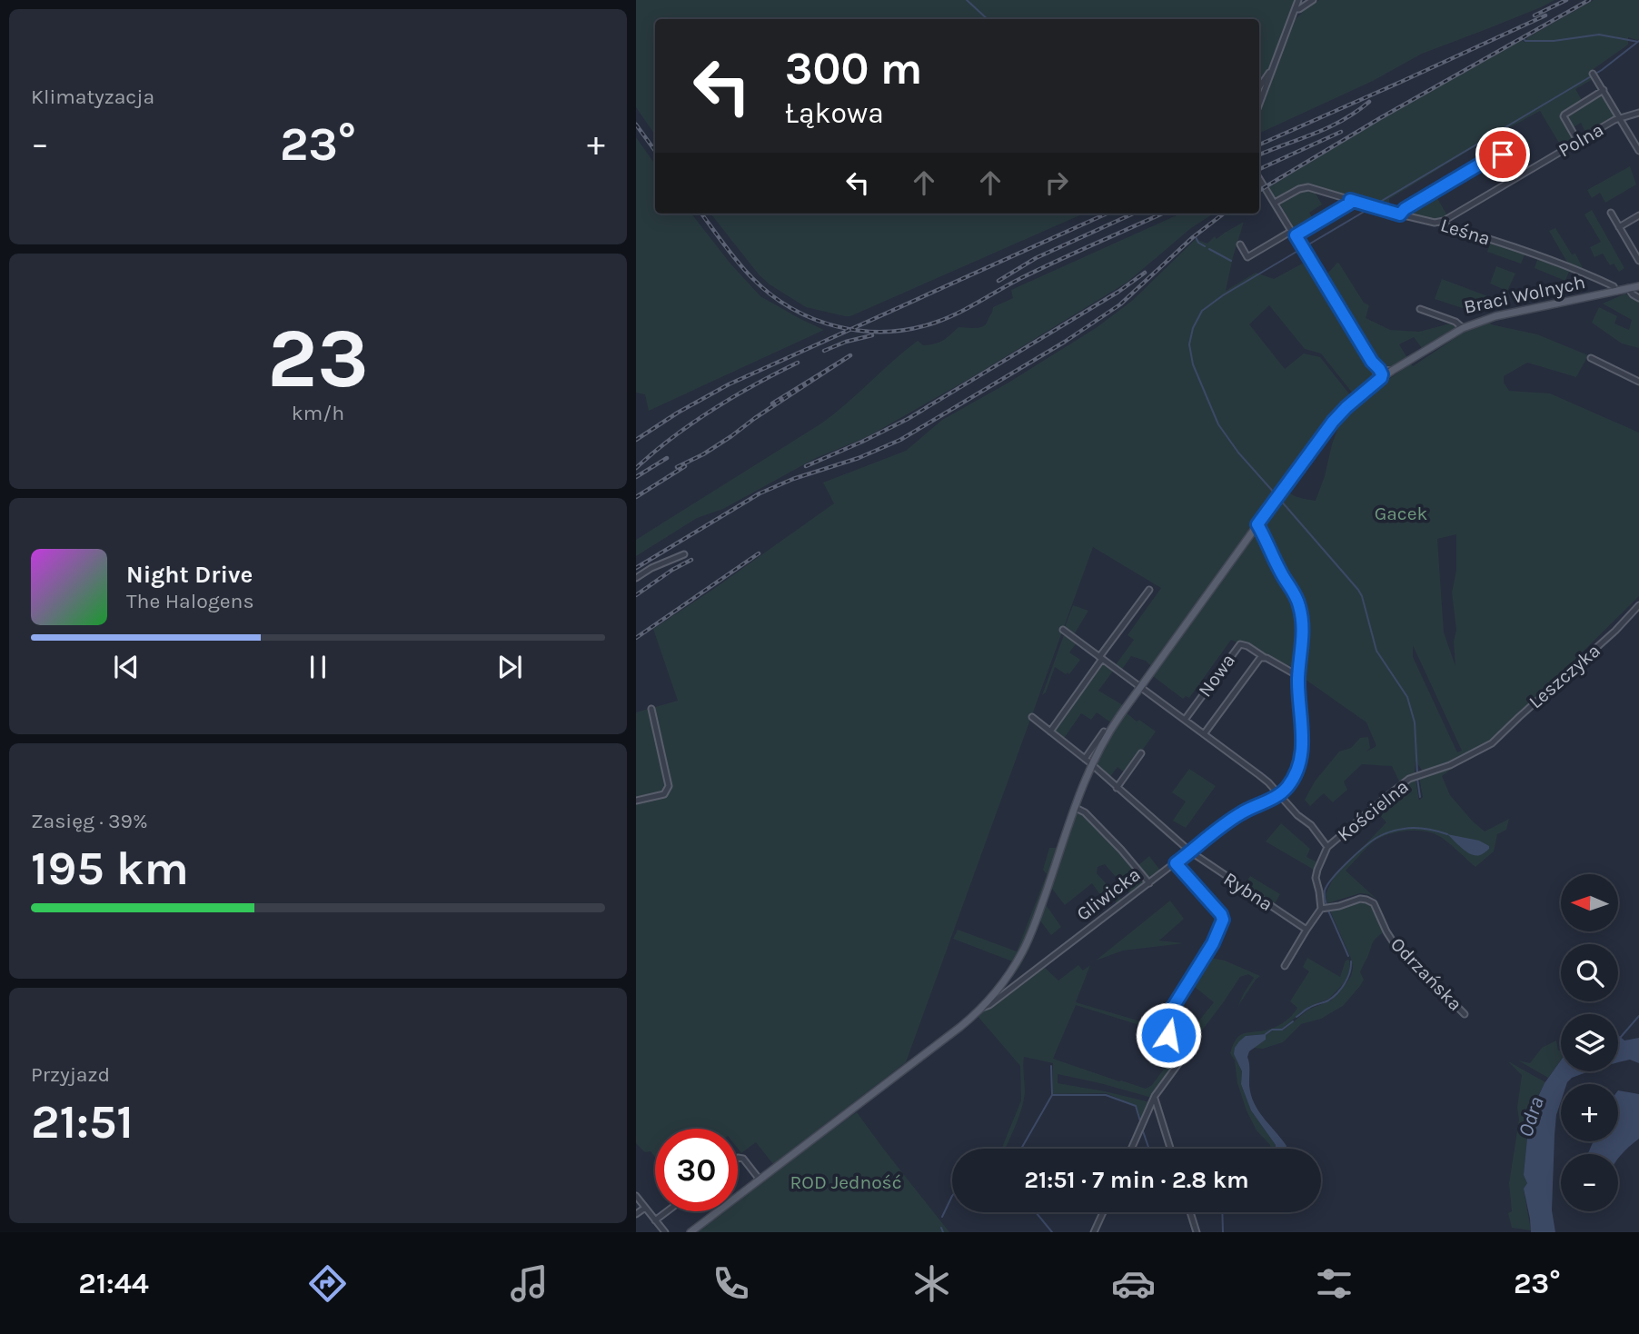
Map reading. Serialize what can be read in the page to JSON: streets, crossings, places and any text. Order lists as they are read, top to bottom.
{
  "streets": {
    "main road": ["Braci Wolnych", "Gliwicka"],
    "street": [
      "Polna",
      "Leśna",
      "Nowa",
      "Leszczyka",
      "Kościelna",
      "Rybna",
      "Odrzańska"
    ]
  },
  "crossings": [
    ["Polna", "Leśna"],
    ["Leśna", "Braci Wolnych"],
    ["Braci Wolnych", "Gliwicka"],
    ["Leszczyka", "Kościelna"],
    ["Rybna", "Gliwicka"]
  ],
  "water": ["Odra"],
  "parks": ["Gacek", "ROD Jedność"],
  "north": "left",
  "page": {
    "tile": [
      "Klimatyzacja",
      ["23", "km/h"],
      ["Zasięg · 39%", "195 km"],
      ["Przyjazd", "21:51"]
    ],
    "turn": ["300 m", "Łąkowa"],
    "heat": ["−", "23°", "+"],
    "song": ["Night Drive", "The Halogens"],
    "map_buttons": ["+", "−"],
    "limit": "30",
    "trip": "21:51 · 7 min · 2.8 km",
    "tabs": ["21:44", "23°"]
  }
}
